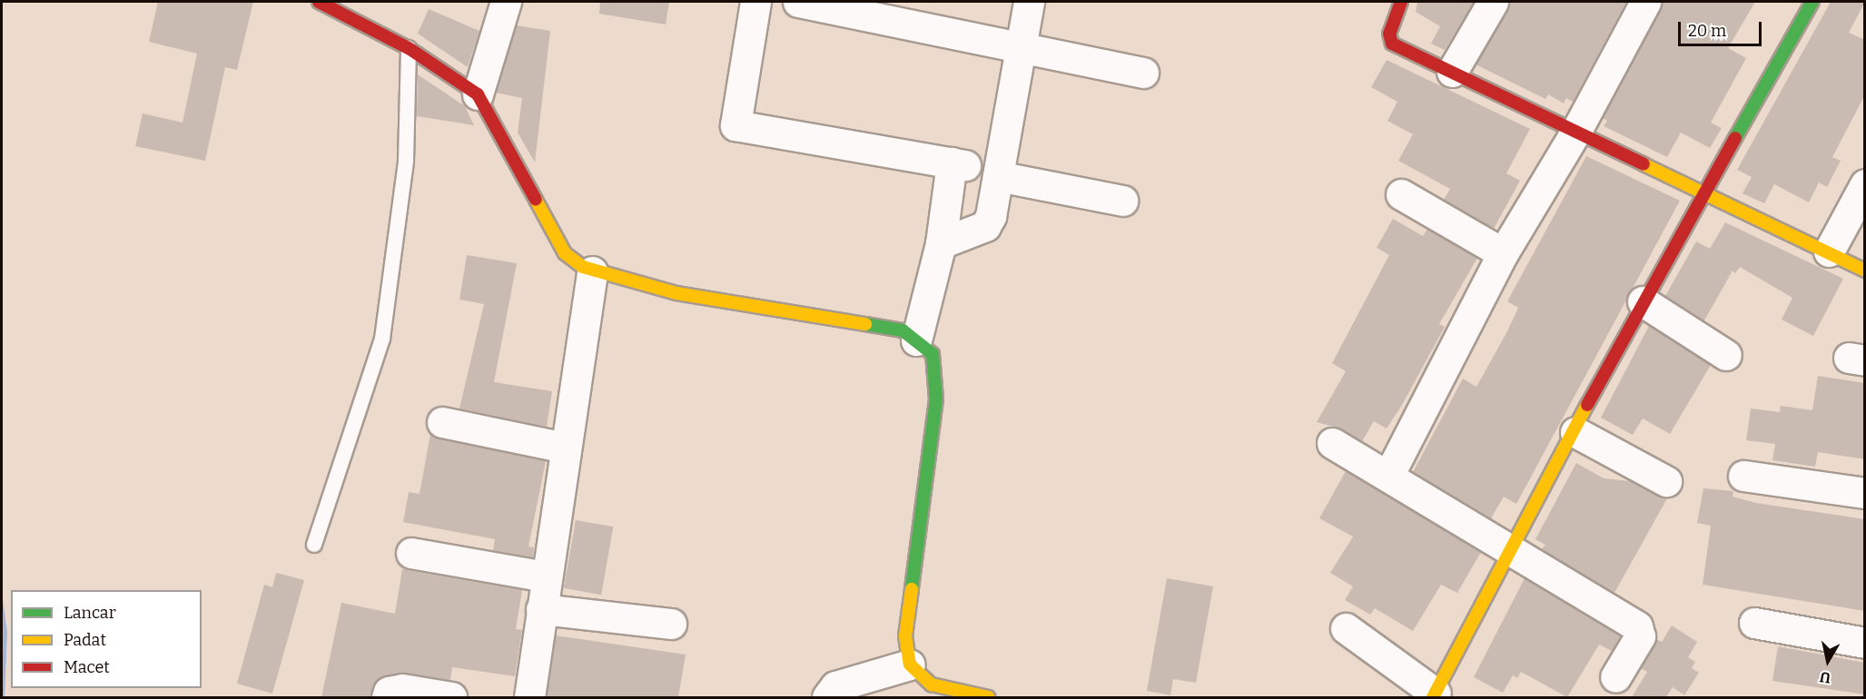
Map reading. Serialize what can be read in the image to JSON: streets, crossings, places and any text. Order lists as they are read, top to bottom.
{
  "legend": ["Lancar", "Padat", "Macet"],
  "scale_bar": "20 m",
  "north": "bottom"
}
